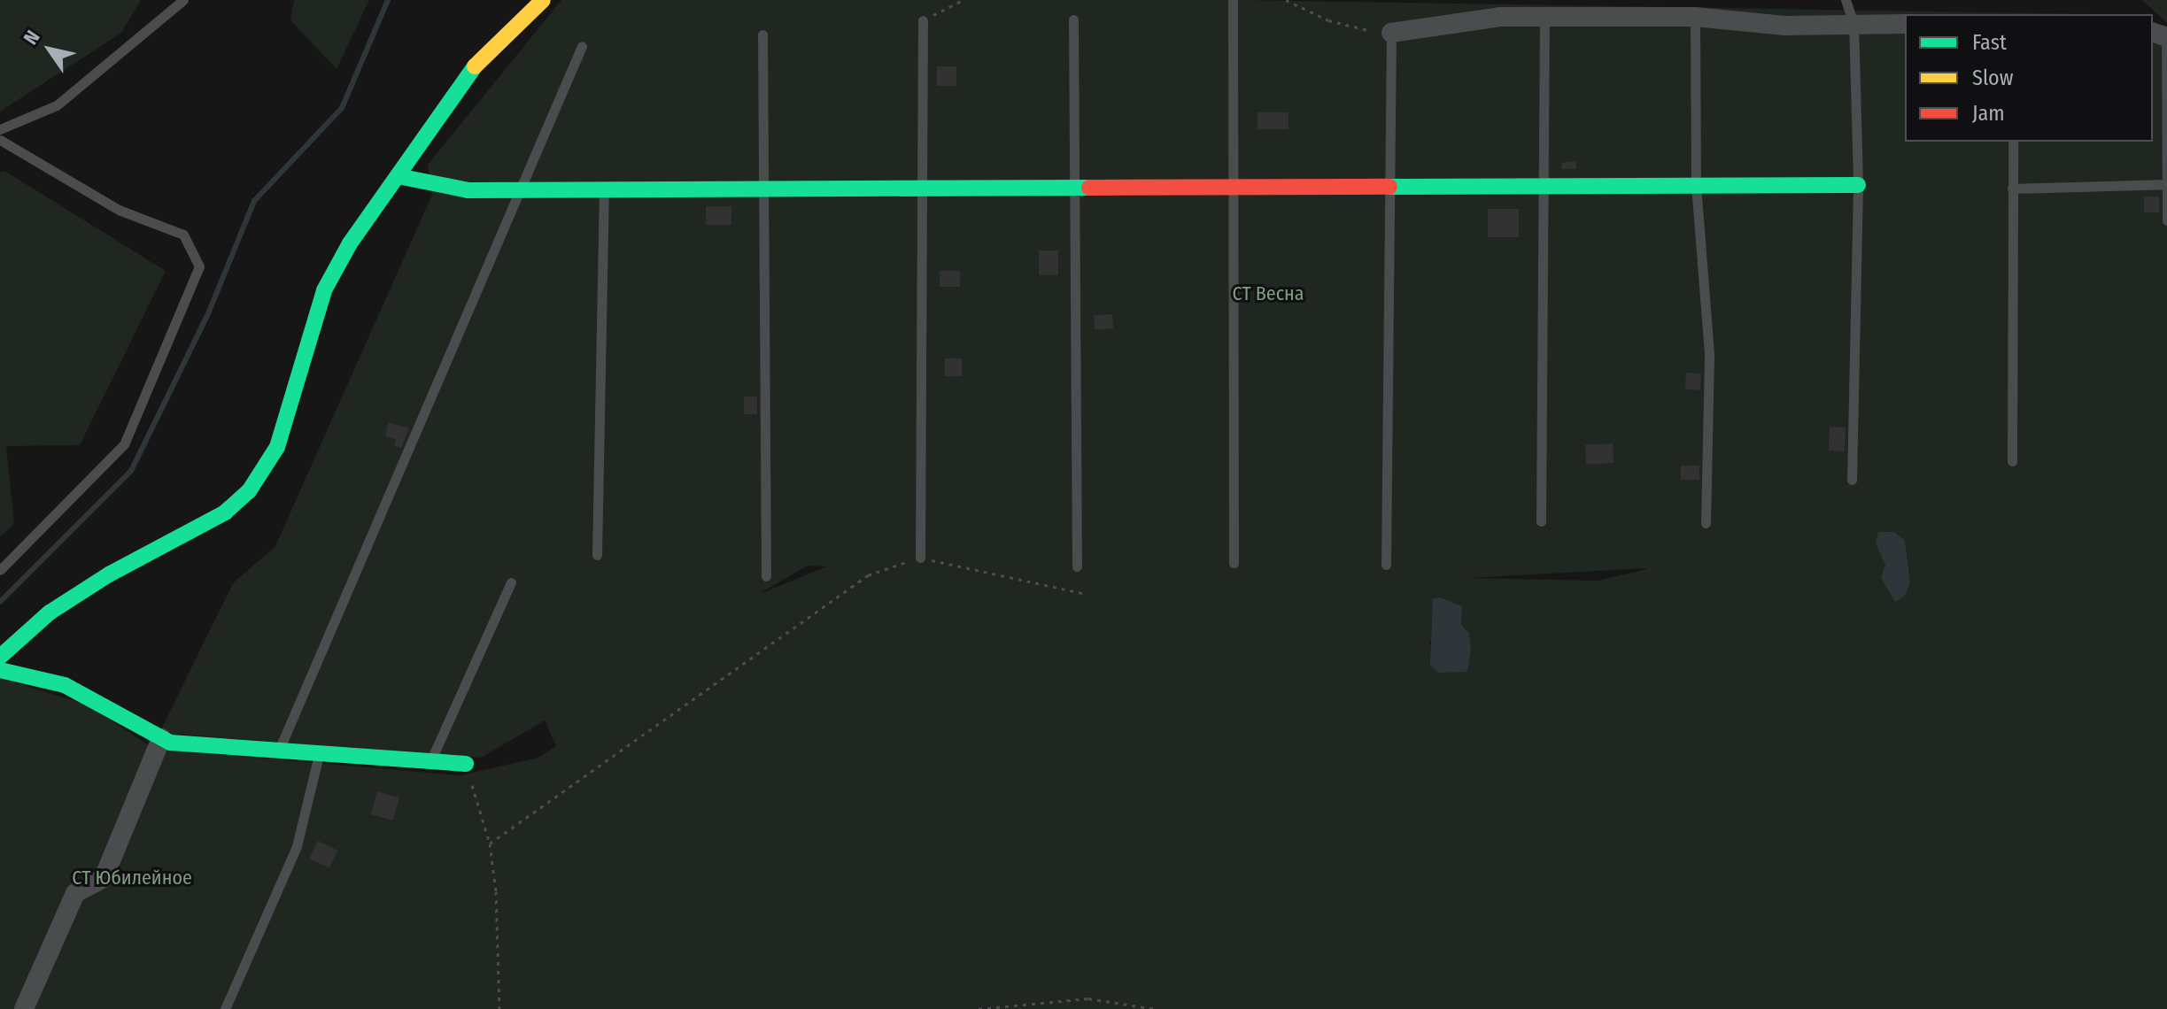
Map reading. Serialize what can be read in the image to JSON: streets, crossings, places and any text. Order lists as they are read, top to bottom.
{
  "parks": ["СТ Весна", "СТ Юбилейное"],
  "legend": ["Fast", "Slow", "Jam"],
  "north": "top left"
}
